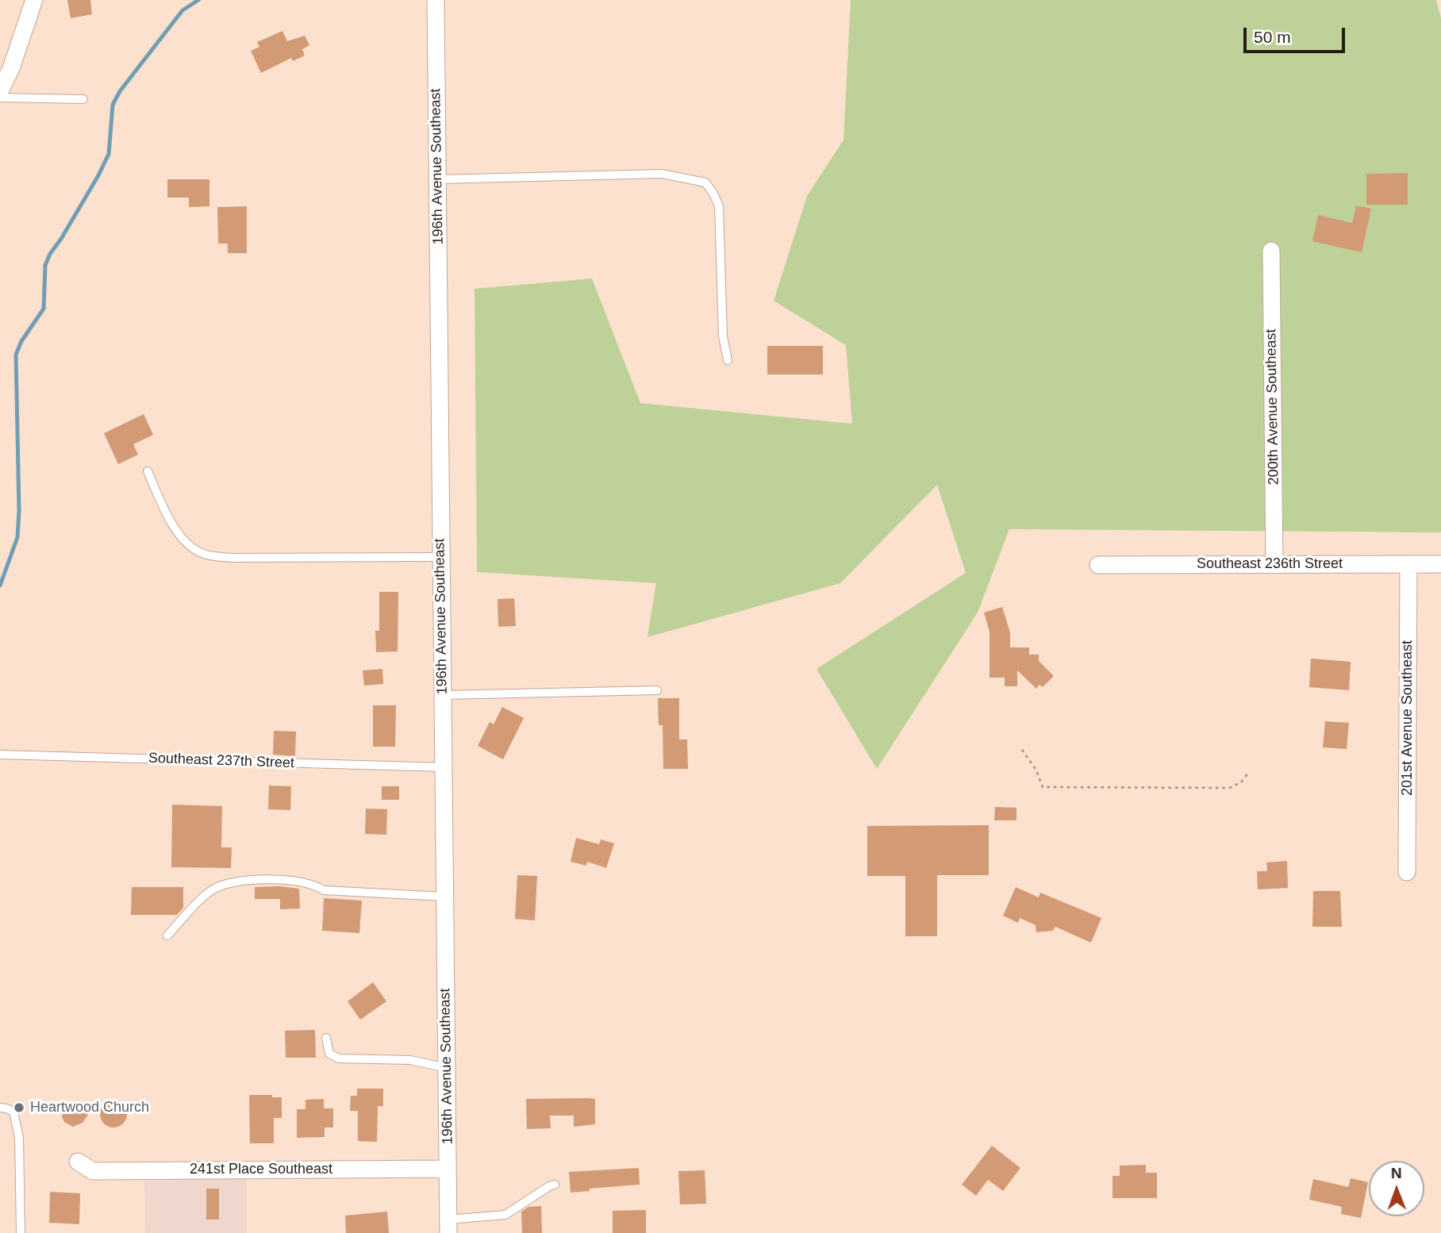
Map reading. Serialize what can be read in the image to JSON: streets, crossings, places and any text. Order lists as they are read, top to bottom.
{
  "streets": {
    "street": [
      "196th Avenue Southeast",
      "200th Avenue Southeast",
      "Southeast 236th Street",
      "201st Avenue Southeast",
      "241st Place Southeast"
    ],
    "lane": ["Southeast 237th Street"]
  },
  "crossings": [
    ["196th Avenue Southeast", "Southeast 237th Street"],
    ["196th Avenue Southeast", "241st Place Southeast"],
    ["200th Avenue Southeast", "Southeast 236th Street"],
    ["Southeast 236th Street", "201st Avenue Southeast"]
  ],
  "places": ["Heartwood Church"],
  "scale_bar": "50 m",
  "north": "top"
}
